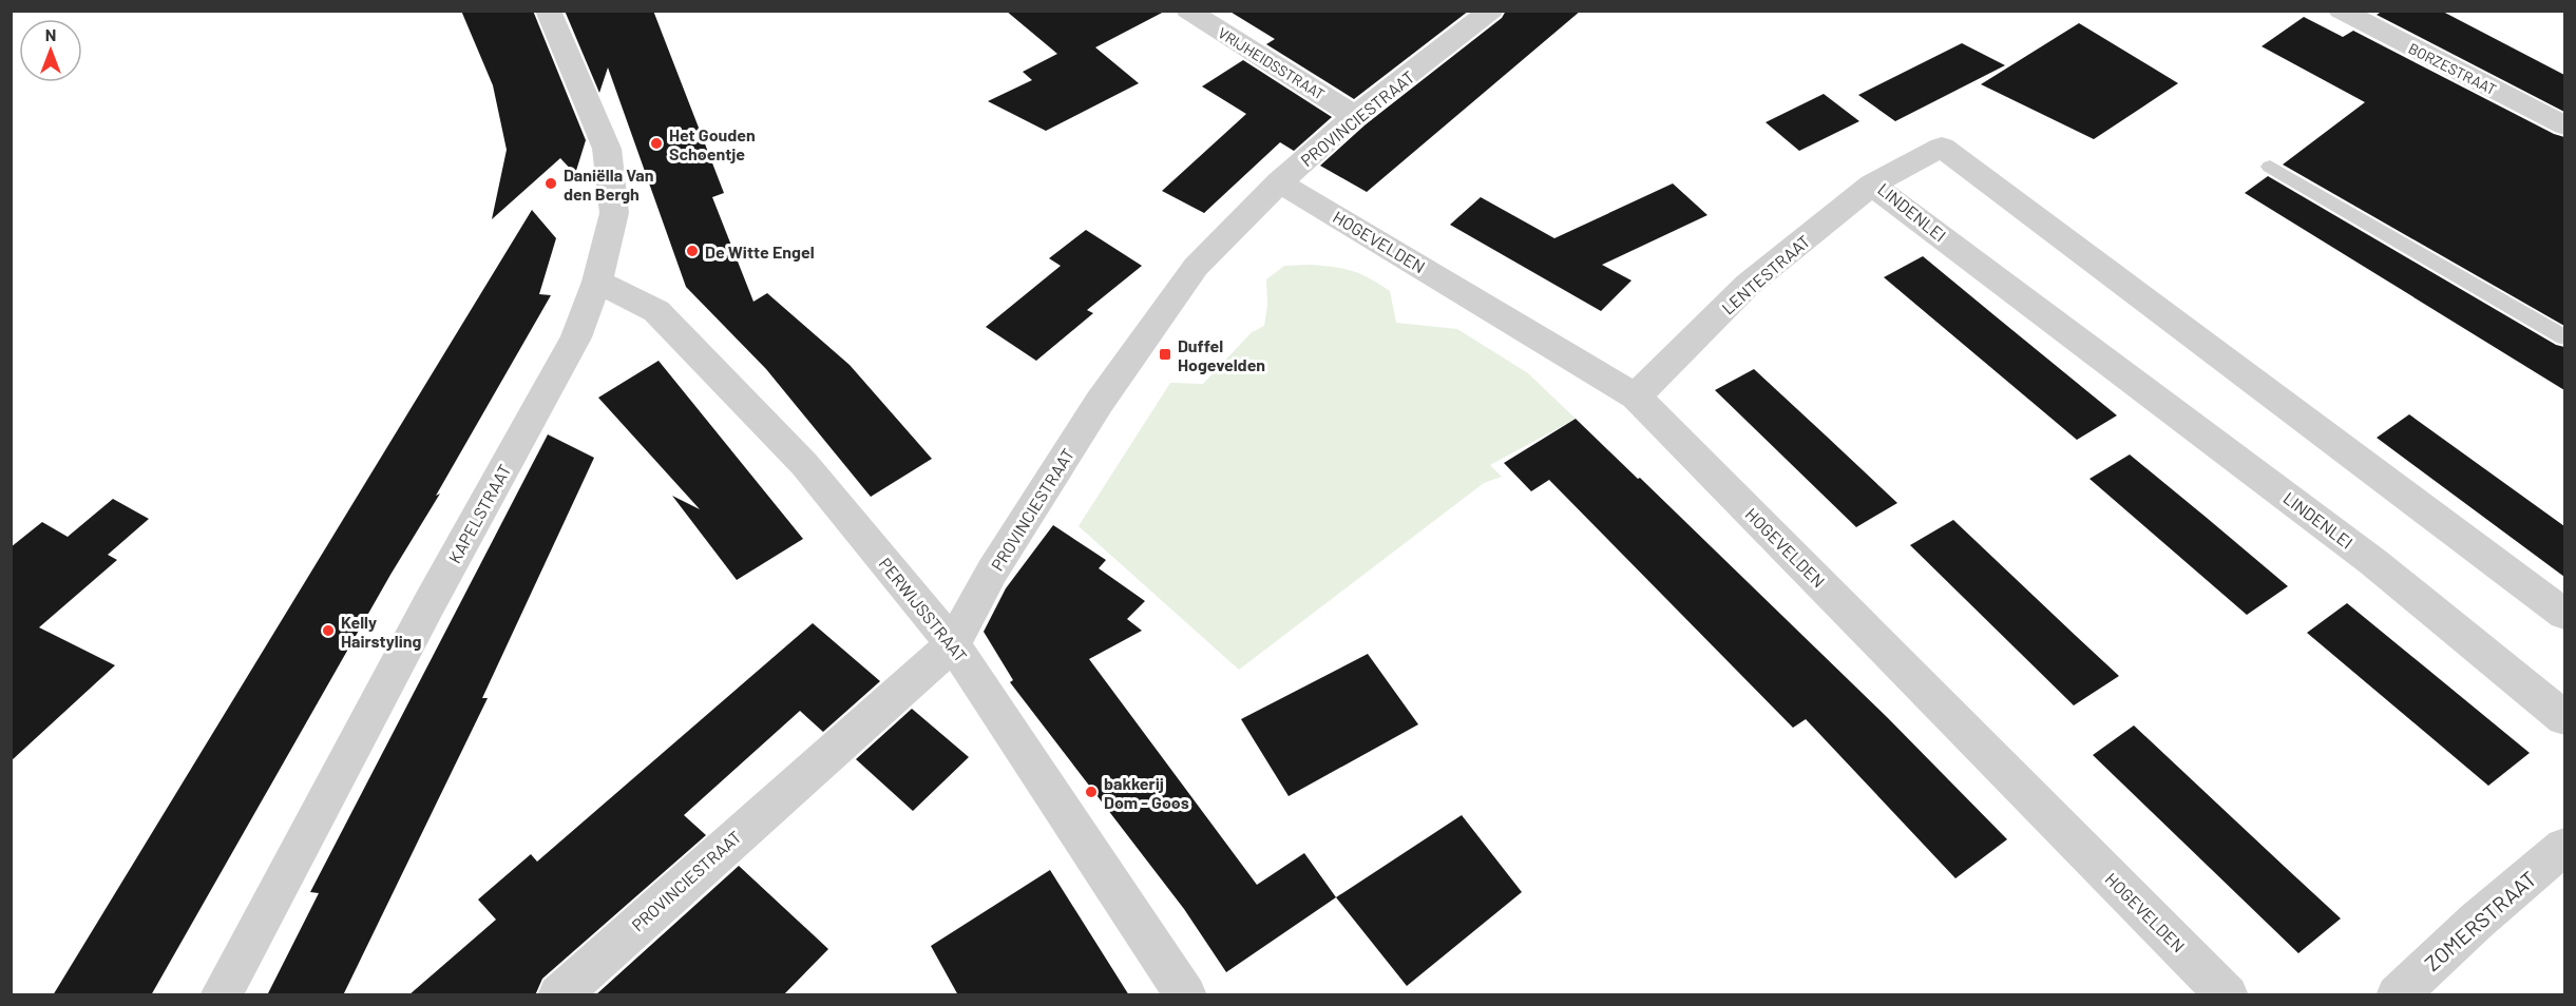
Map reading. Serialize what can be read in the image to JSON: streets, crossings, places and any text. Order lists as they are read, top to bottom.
{
  "streets": {
    "street": [
      "VRIJHEIDSSTRAAT",
      "BORZESTRAAT",
      "PROVINCIESTRAAT",
      "LINDENLEI",
      "HOGEVELDEN",
      "LENTESTRAAT",
      "KAPELSTRAAT",
      "PERWIJSSTRAAT",
      "ZOMERSTRAAT"
    ]
  },
  "crossings": [
    ["VRIJHEIDSSTRAAT", "PROVINCIESTRAAT"],
    ["PROVINCIESTRAAT", "HOGEVELDEN"],
    ["PROVINCIESTRAAT", "PERWIJSSTRAAT"],
    ["LINDENLEI", "LENTESTRAAT"],
    ["HOGEVELDEN", "LENTESTRAAT"],
    ["KAPELSTRAAT", "PERWIJSSTRAAT"]
  ],
  "places": {
    "other": [
      "Het Gouden Schoentje",
      "Daniëlla Van den Bergh",
      "De Witte Engel",
      "Kelly Hairstyling",
      "bakkerij Dom - Goos"
    ],
    "transit": ["Duffel Hogevelden"]
  },
  "north": "top"
}
